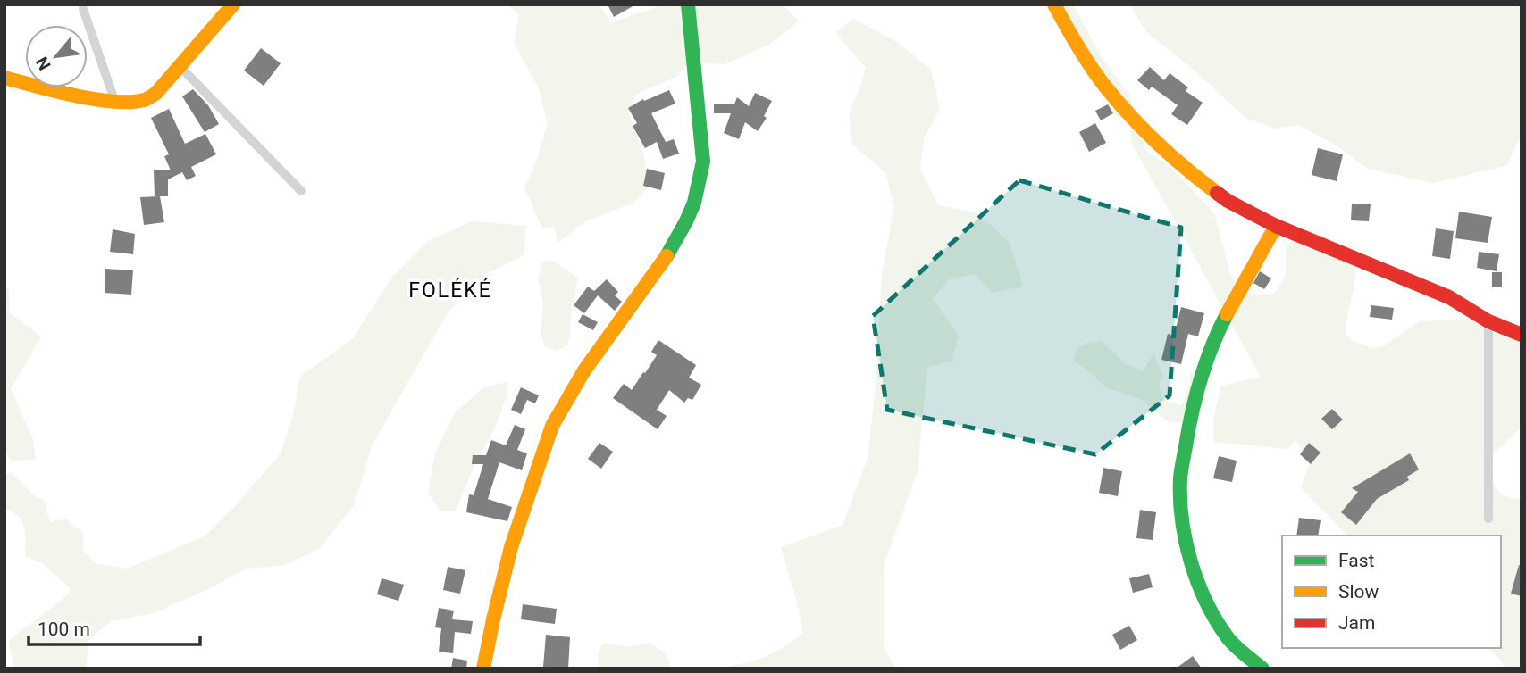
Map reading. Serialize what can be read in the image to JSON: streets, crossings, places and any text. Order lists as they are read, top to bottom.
{
  "districts": ["FOLÉKÉ"],
  "legend": ["Fast", "Slow", "Jam"],
  "scale_bar": "100 m",
  "north": "bottom left"
}
